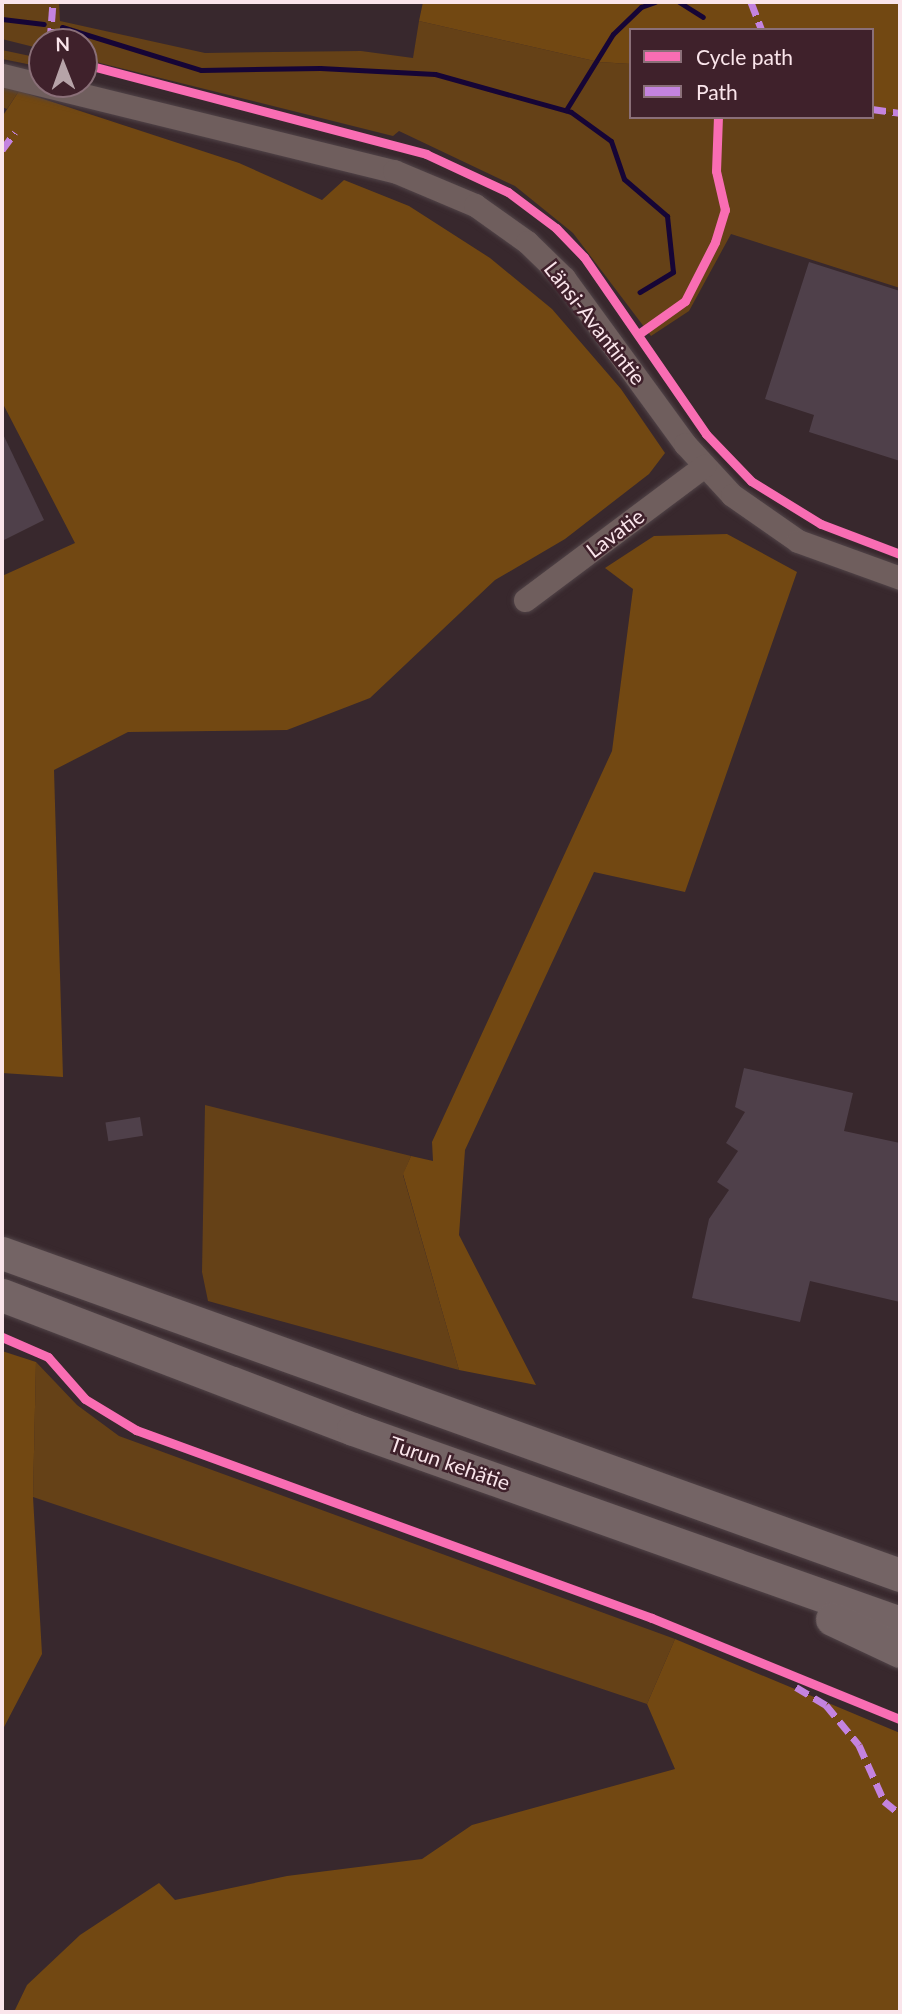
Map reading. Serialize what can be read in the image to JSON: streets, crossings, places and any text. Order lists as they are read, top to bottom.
{
  "streets": {
    "highway": ["Turun kehätie"],
    "street": ["Länsi-Avantintie", "Lavatie"]
  },
  "crossings": [
    ["Länsi-Avantintie", "Lavatie"]
  ],
  "legend": ["Cycle path", "Path"],
  "north": "top"
}
